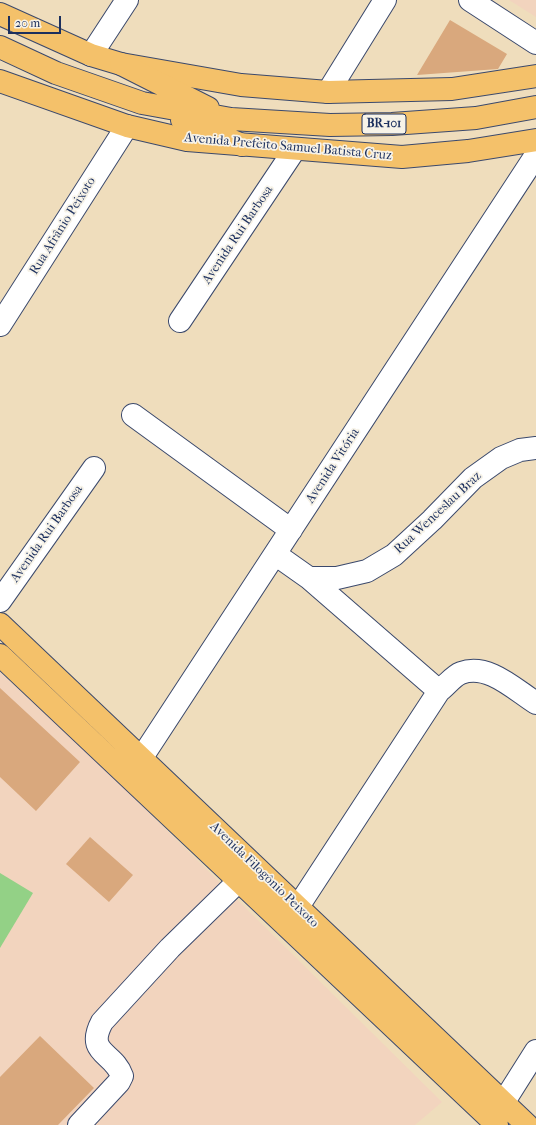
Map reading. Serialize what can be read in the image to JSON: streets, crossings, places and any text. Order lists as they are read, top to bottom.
{
  "streets": {
    "main road": ["BR-101", "Avenida Prefeito Samuel Batista Cruz", "Avenida Filogônio Peixoto"],
    "street": [
      "Rua Afrânio Peixoto",
      "Avenida Rui Barbosa",
      "Avenida Vitória",
      "Rua Wenceslau Braz"
    ]
  },
  "crossings": [
    ["Avenida Prefeito Samuel Batista Cruz", "Rua Afrânio Peixoto"],
    ["Avenida Prefeito Samuel Batista Cruz", "Avenida Rui Barbosa"],
    ["Avenida Vitória", "Avenida Filogônio Peixoto"]
  ],
  "scale_bar": "20 m"
}
